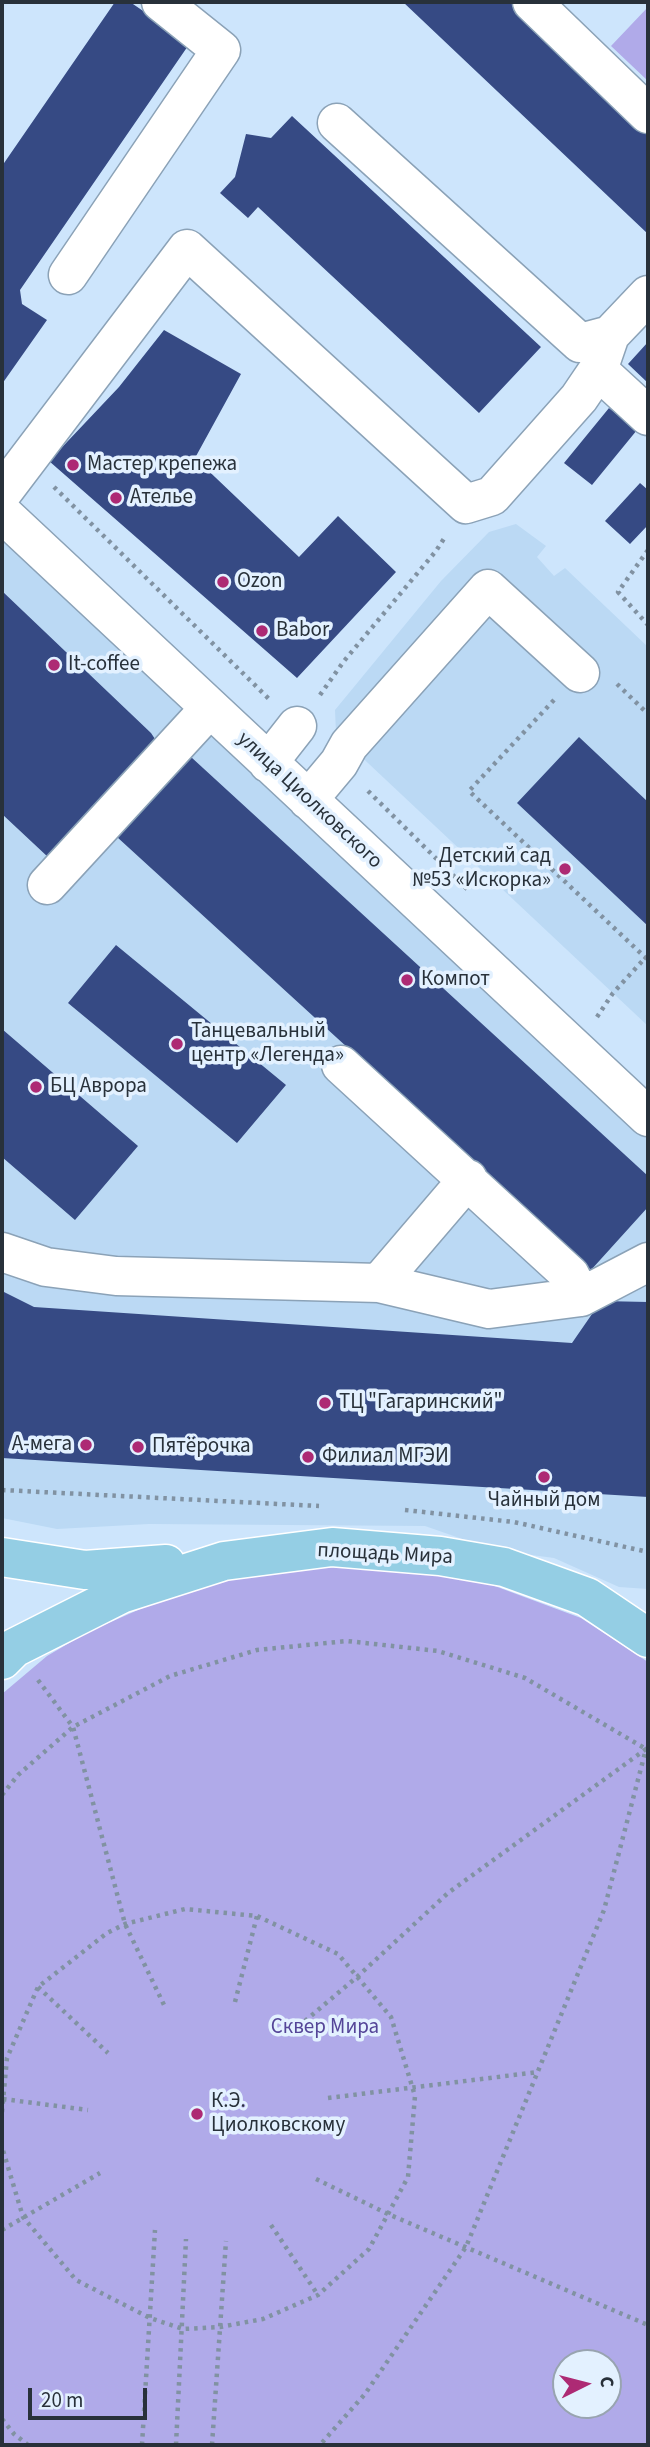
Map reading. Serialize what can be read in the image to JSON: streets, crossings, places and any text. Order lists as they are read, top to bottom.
{
  "streets": {
    "main road": ["площадь Мира"],
    "street": ["улица Циолковского"]
  },
  "parks": ["Сквер Мира"],
  "places": [
    "Мастер крепежа",
    "Ателье",
    "Ozon",
    "Babor",
    "It-coffee",
    "Детский сад №53 «Искорка»",
    "Компот",
    "Танцевальный центр «Легенда»",
    "БЦ Аврора",
    "ТЦ \"Гагаринский\"",
    "А-мега",
    "Пятёрочка",
    "Филиал МГЭИ",
    "Чайный дом",
    "К.Э. Циолковскому"
  ],
  "scale_bar": "20 m",
  "north": "right"
}
